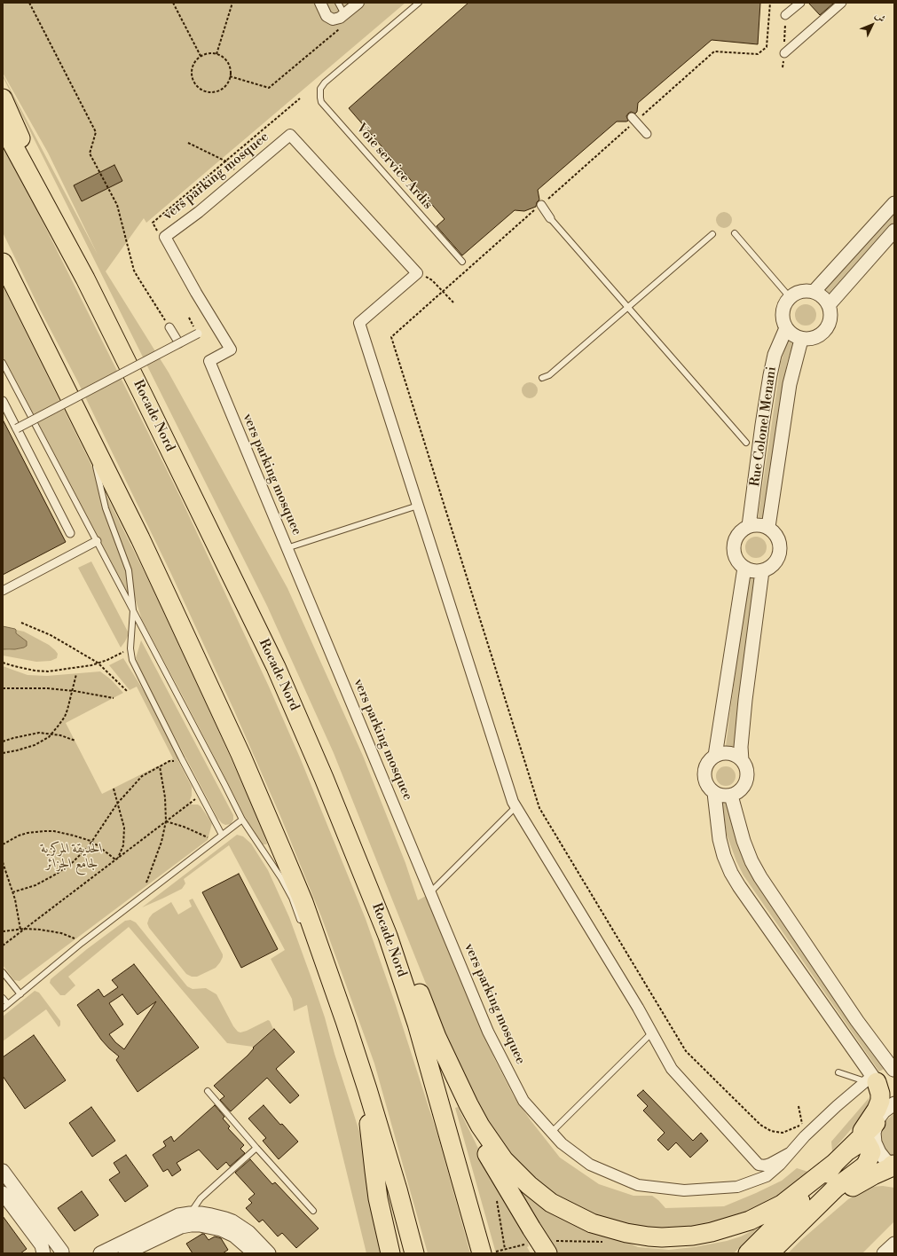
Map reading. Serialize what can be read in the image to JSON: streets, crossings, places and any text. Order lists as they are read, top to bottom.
{
  "streets": {
    "highway": ["Rocade Nord"],
    "street": ["vers parking mosquee", "Rue Colonel Menani"],
    "lane": ["Voie service Ardis"]
  },
  "parks": ["الحديقة المركزية لجامع الجزائر"],
  "north": "top right"
}
